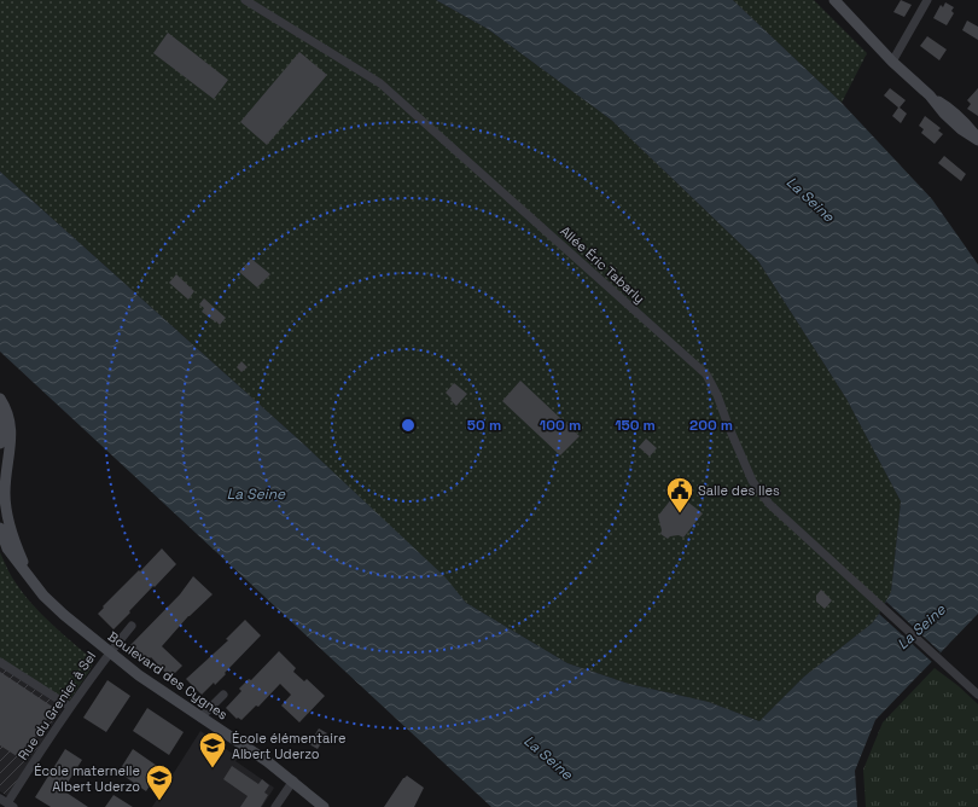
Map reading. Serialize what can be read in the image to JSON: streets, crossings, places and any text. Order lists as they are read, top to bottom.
{
  "streets": {
    "main road": ["Boulevard des Cygnes"],
    "street": ["Allée Éric Tabarly", "Rue du Grenier à Sel"]
  },
  "crossings": [
    ["Boulevard des Cygnes", "Rue du Grenier à Sel"]
  ],
  "water": ["La Seine"],
  "places": {
    "public building": ["Salle des Iles"],
    "school or university": ["École élémentaire Albert Uderzo", "École maternelle Albert Uderzo"]
  },
  "rings": [
    "50 m",
    "100 m",
    "150 m",
    "200 m"
  ]
}
